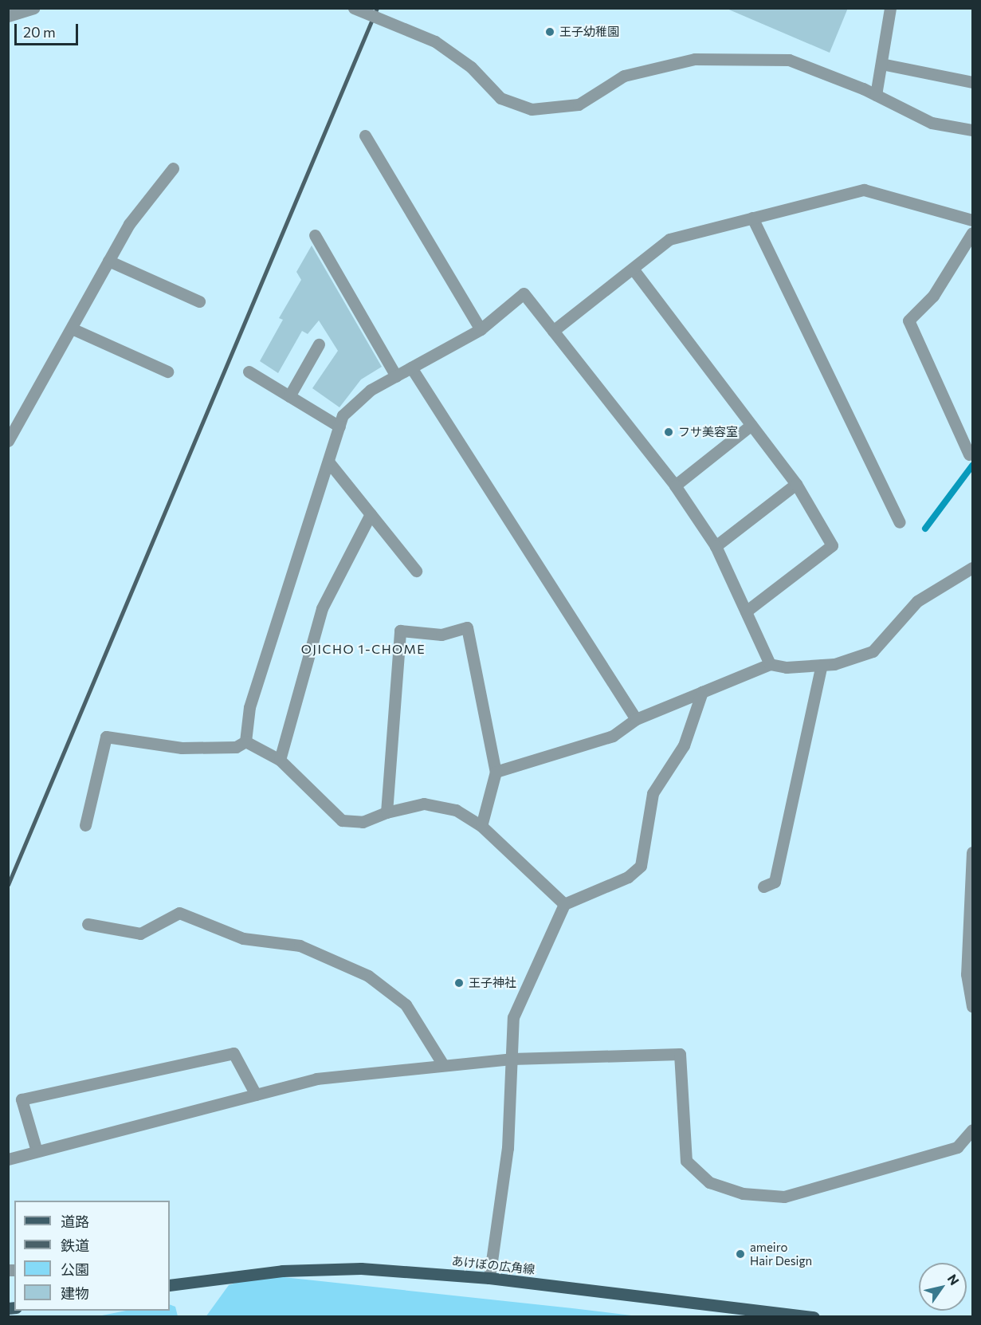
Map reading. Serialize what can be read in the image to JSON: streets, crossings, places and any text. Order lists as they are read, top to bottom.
{
  "streets": {
    "main road": ["あけぼの広角線"]
  },
  "districts": ["OJICHO 1-CHOME"],
  "places": [
    "王子幼稚園",
    "フサ美容室",
    "王子神社",
    "ameiro Hair Design"
  ],
  "legend": [
    "道路",
    "鉄道",
    "公園",
    "建物"
  ],
  "scale_bar": "20 m",
  "north": "top right"
}
